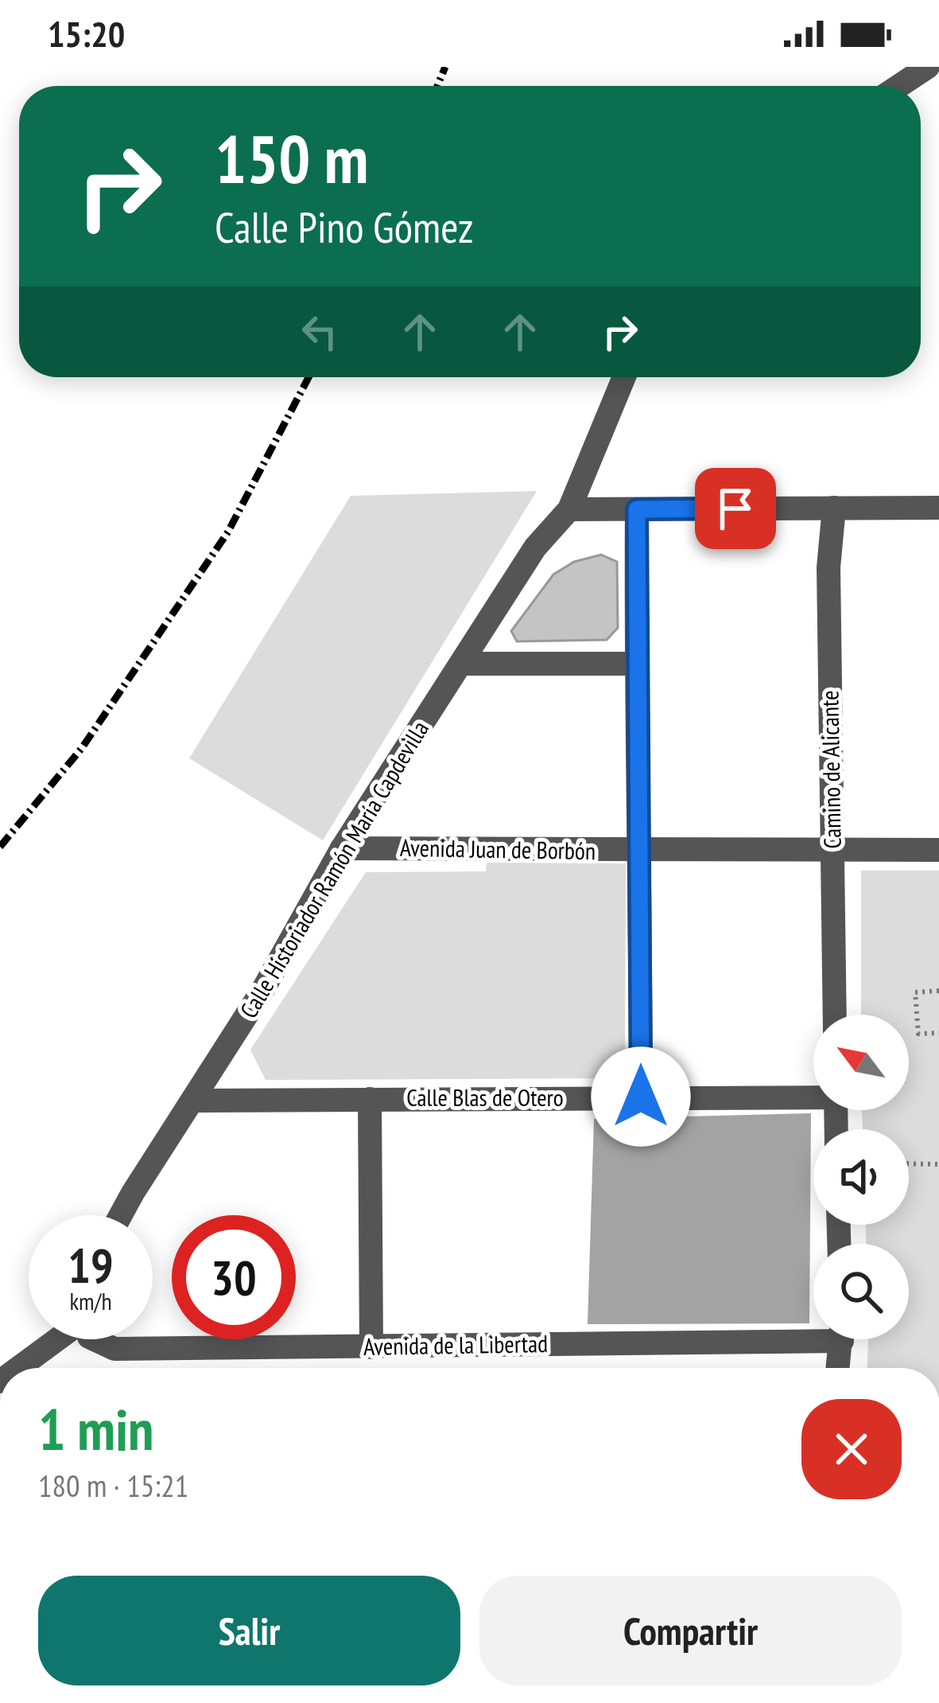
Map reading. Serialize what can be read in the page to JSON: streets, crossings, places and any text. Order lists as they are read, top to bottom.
{
  "streets": {
    "street": [
      "Camino de Alicante",
      "Avenida Juan de Borbón",
      "Calle Historiador Ramón María Capdevilla",
      "Calle Blas de Otero",
      "Avenida de la Libertad"
    ]
  },
  "crossings": [
    ["Camino de Alicante", "Avenida Juan de Borbón"],
    ["Avenida Juan de Borbón", "Calle Historiador Ramón María Capdevilla"],
    ["Calle Historiador Ramón María Capdevilla", "Calle Blas de Otero"]
  ],
  "north": "top left",
  "page": {
    "status": "15:20",
    "turn": ["150 m", "Calle Pino Gómez"],
    "speed": "19 km/h",
    "limit": "30",
    "heading": ["1 min", "180 m · 15:21"],
    "buttons": ["Salir", "Compartir"]
  }
}
